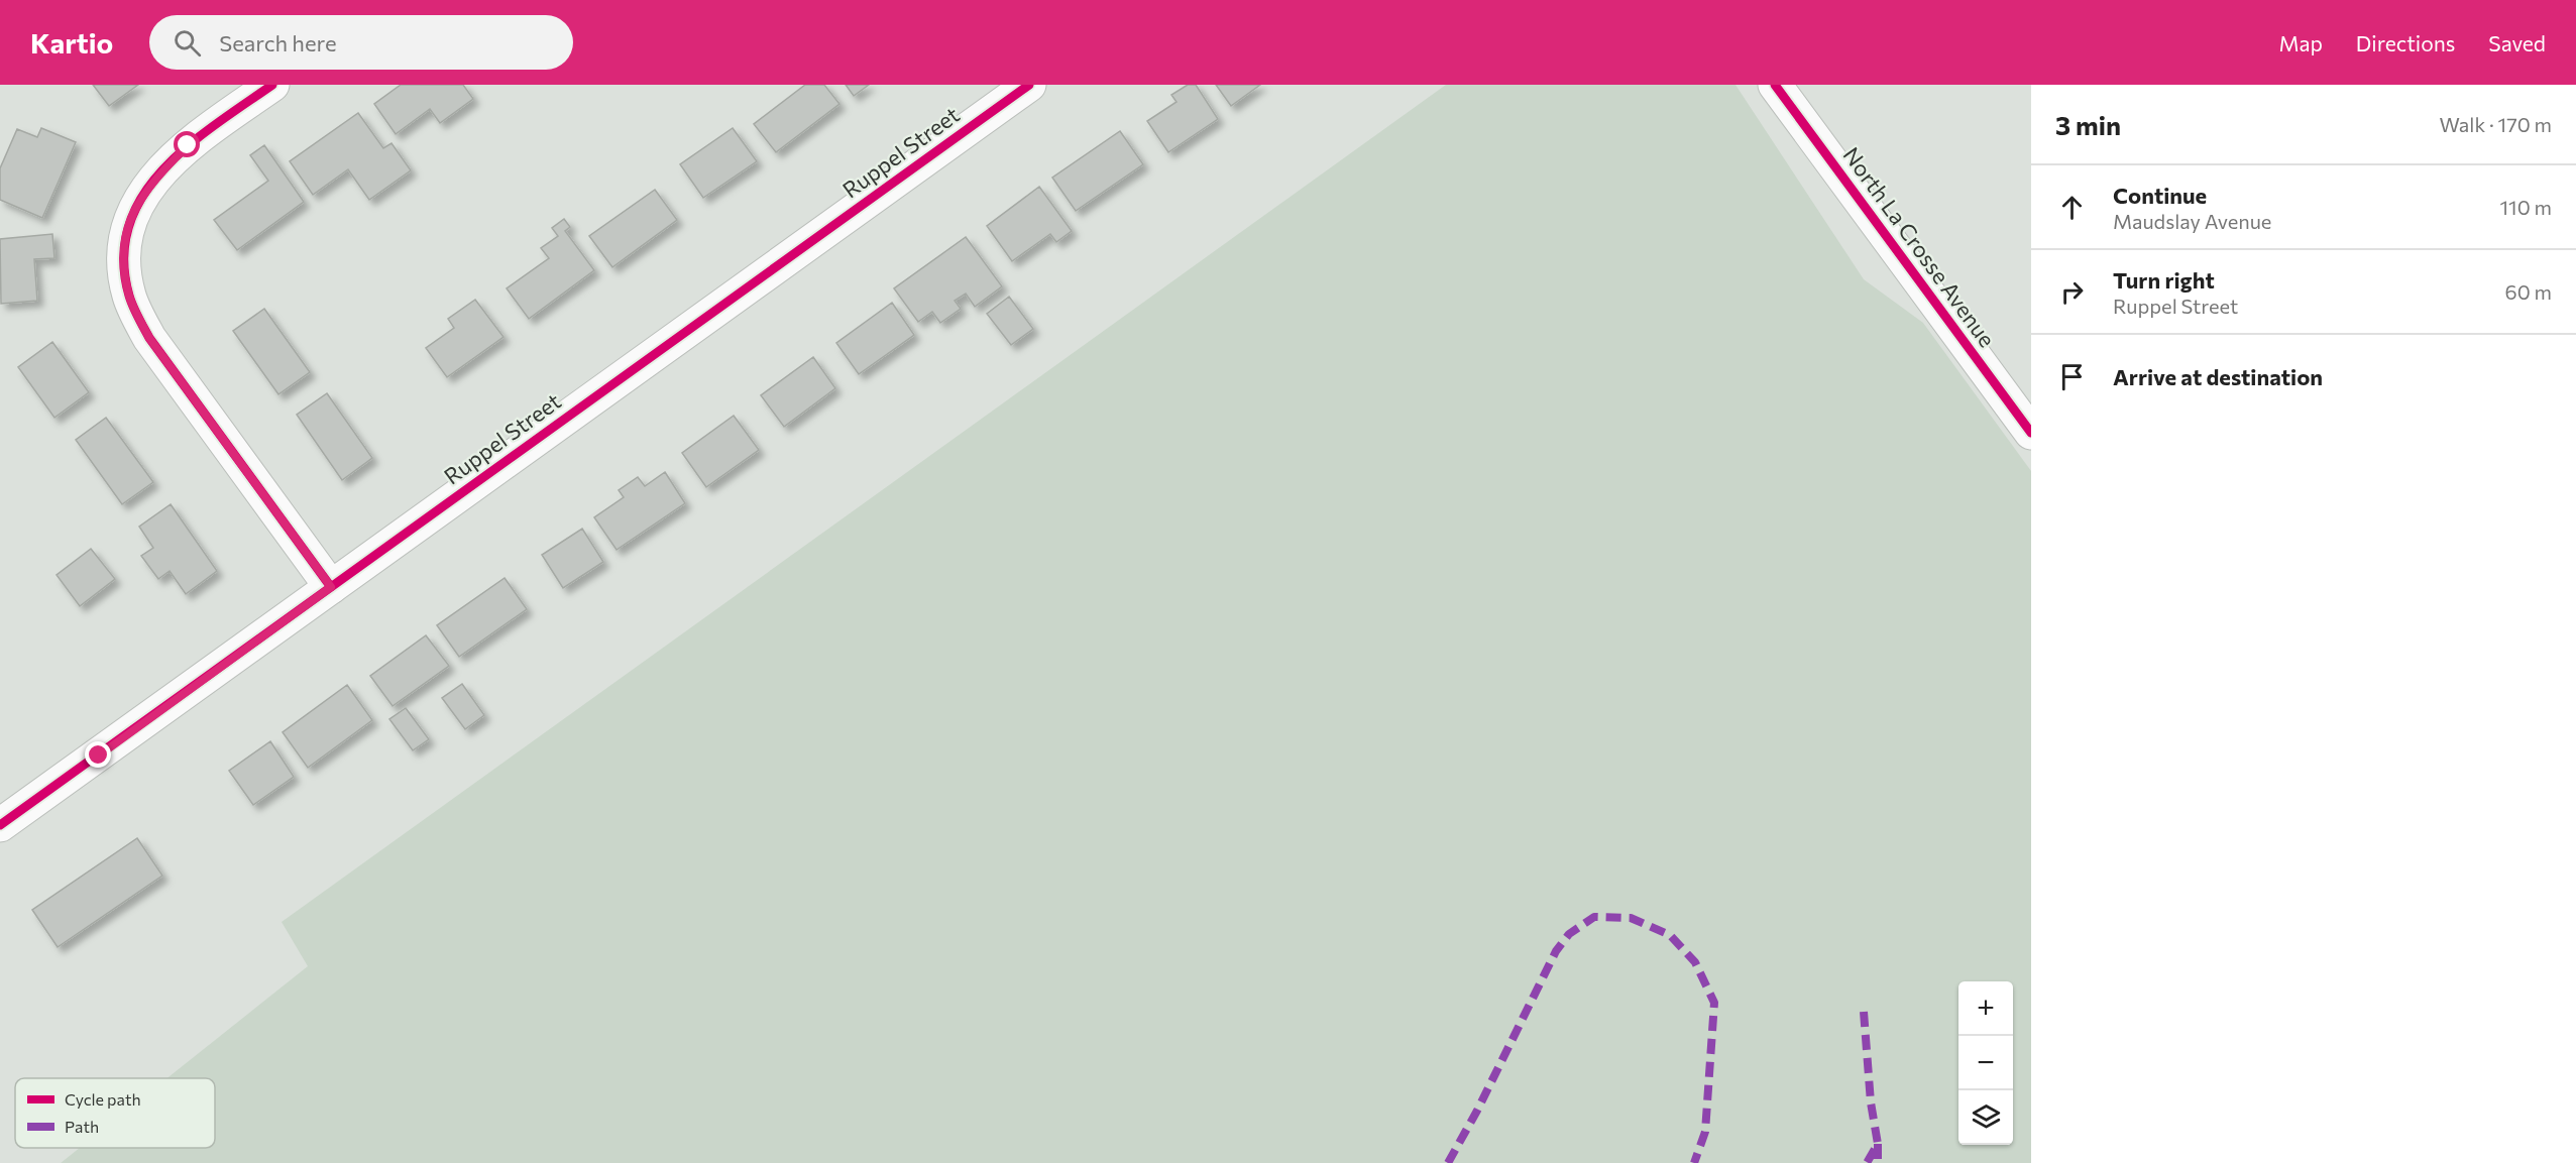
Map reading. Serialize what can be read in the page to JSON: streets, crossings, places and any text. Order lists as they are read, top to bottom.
{
  "streets": {
    "street": ["Ruppel Street", "North La Crosse Avenue"]
  },
  "legend": ["Cycle path", "Path"],
  "page": {
    "header": "Kartio",
    "search": "Search here",
    "nav": ["Map", "Directions", "Saved"],
    "heading": ["3 min", "Walk · 170 m"],
    "list": [
      ["Continue", "Maudslay Avenue", "110 m"],
      ["Turn right", "Ruppel Street", "60 m"],
      "Arrive at destination"
    ],
    "map_buttons": ["+", "−"]
  }
}
